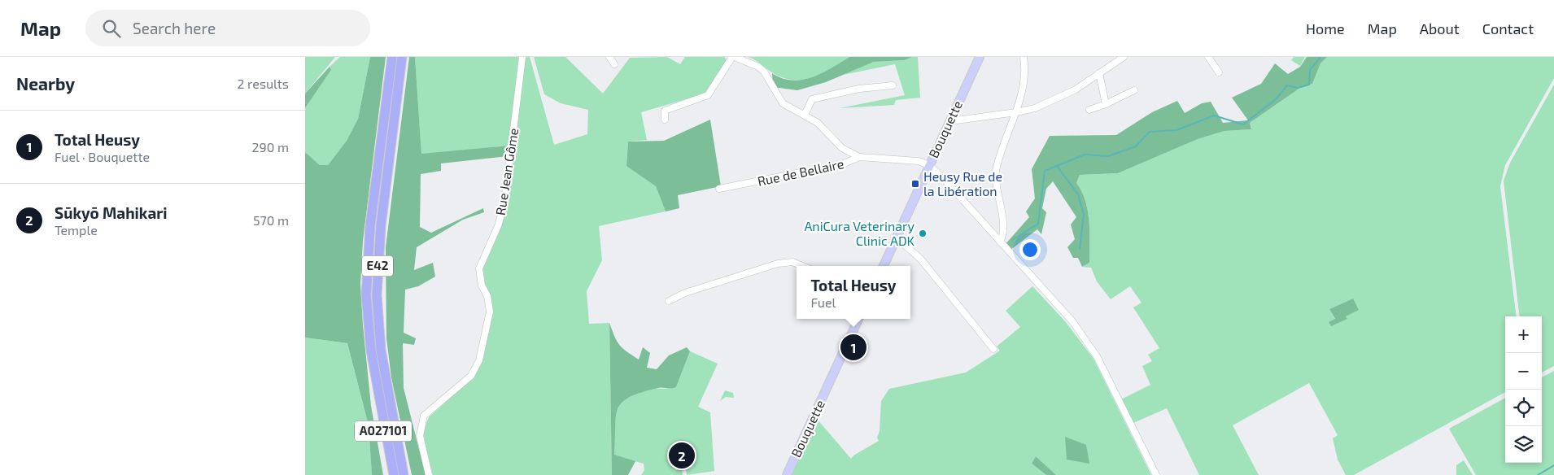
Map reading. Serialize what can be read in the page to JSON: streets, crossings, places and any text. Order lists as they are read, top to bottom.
{
  "streets": {
    "highway": ["E42", "A027101"],
    "main road": ["Bouquette"],
    "street": ["Rue Jean Gôme", "Rue de Bellaire"]
  },
  "crossings": [
    ["Bouquette", "Rue de Bellaire"],
    ["E42", "A027101"]
  ],
  "places": {
    "transit": ["Heusy Rue de la Libération"],
    "other": ["AniCura Veterinary Clinic ADK"]
  },
  "page": {
    "header": "Map",
    "search": "Search here",
    "nav": [
      "Home",
      "Map",
      "About",
      "Contact"
    ],
    "heading": ["Nearby", "2 results"],
    "list": [
      {
        "mark": "1",
        "name": "Total Heusy",
        "note": "Fuel · Bouquette",
        "value": "290 m"
      },
      {
        "mark": "2",
        "name": "Sūkyō Mahikari",
        "note": "Temple",
        "value": "570 m"
      }
    ],
    "popup": ["Total Heusy", "Fuel"],
    "map_buttons": ["+", "−"],
    "pins": ["1", "2"]
  }
}
